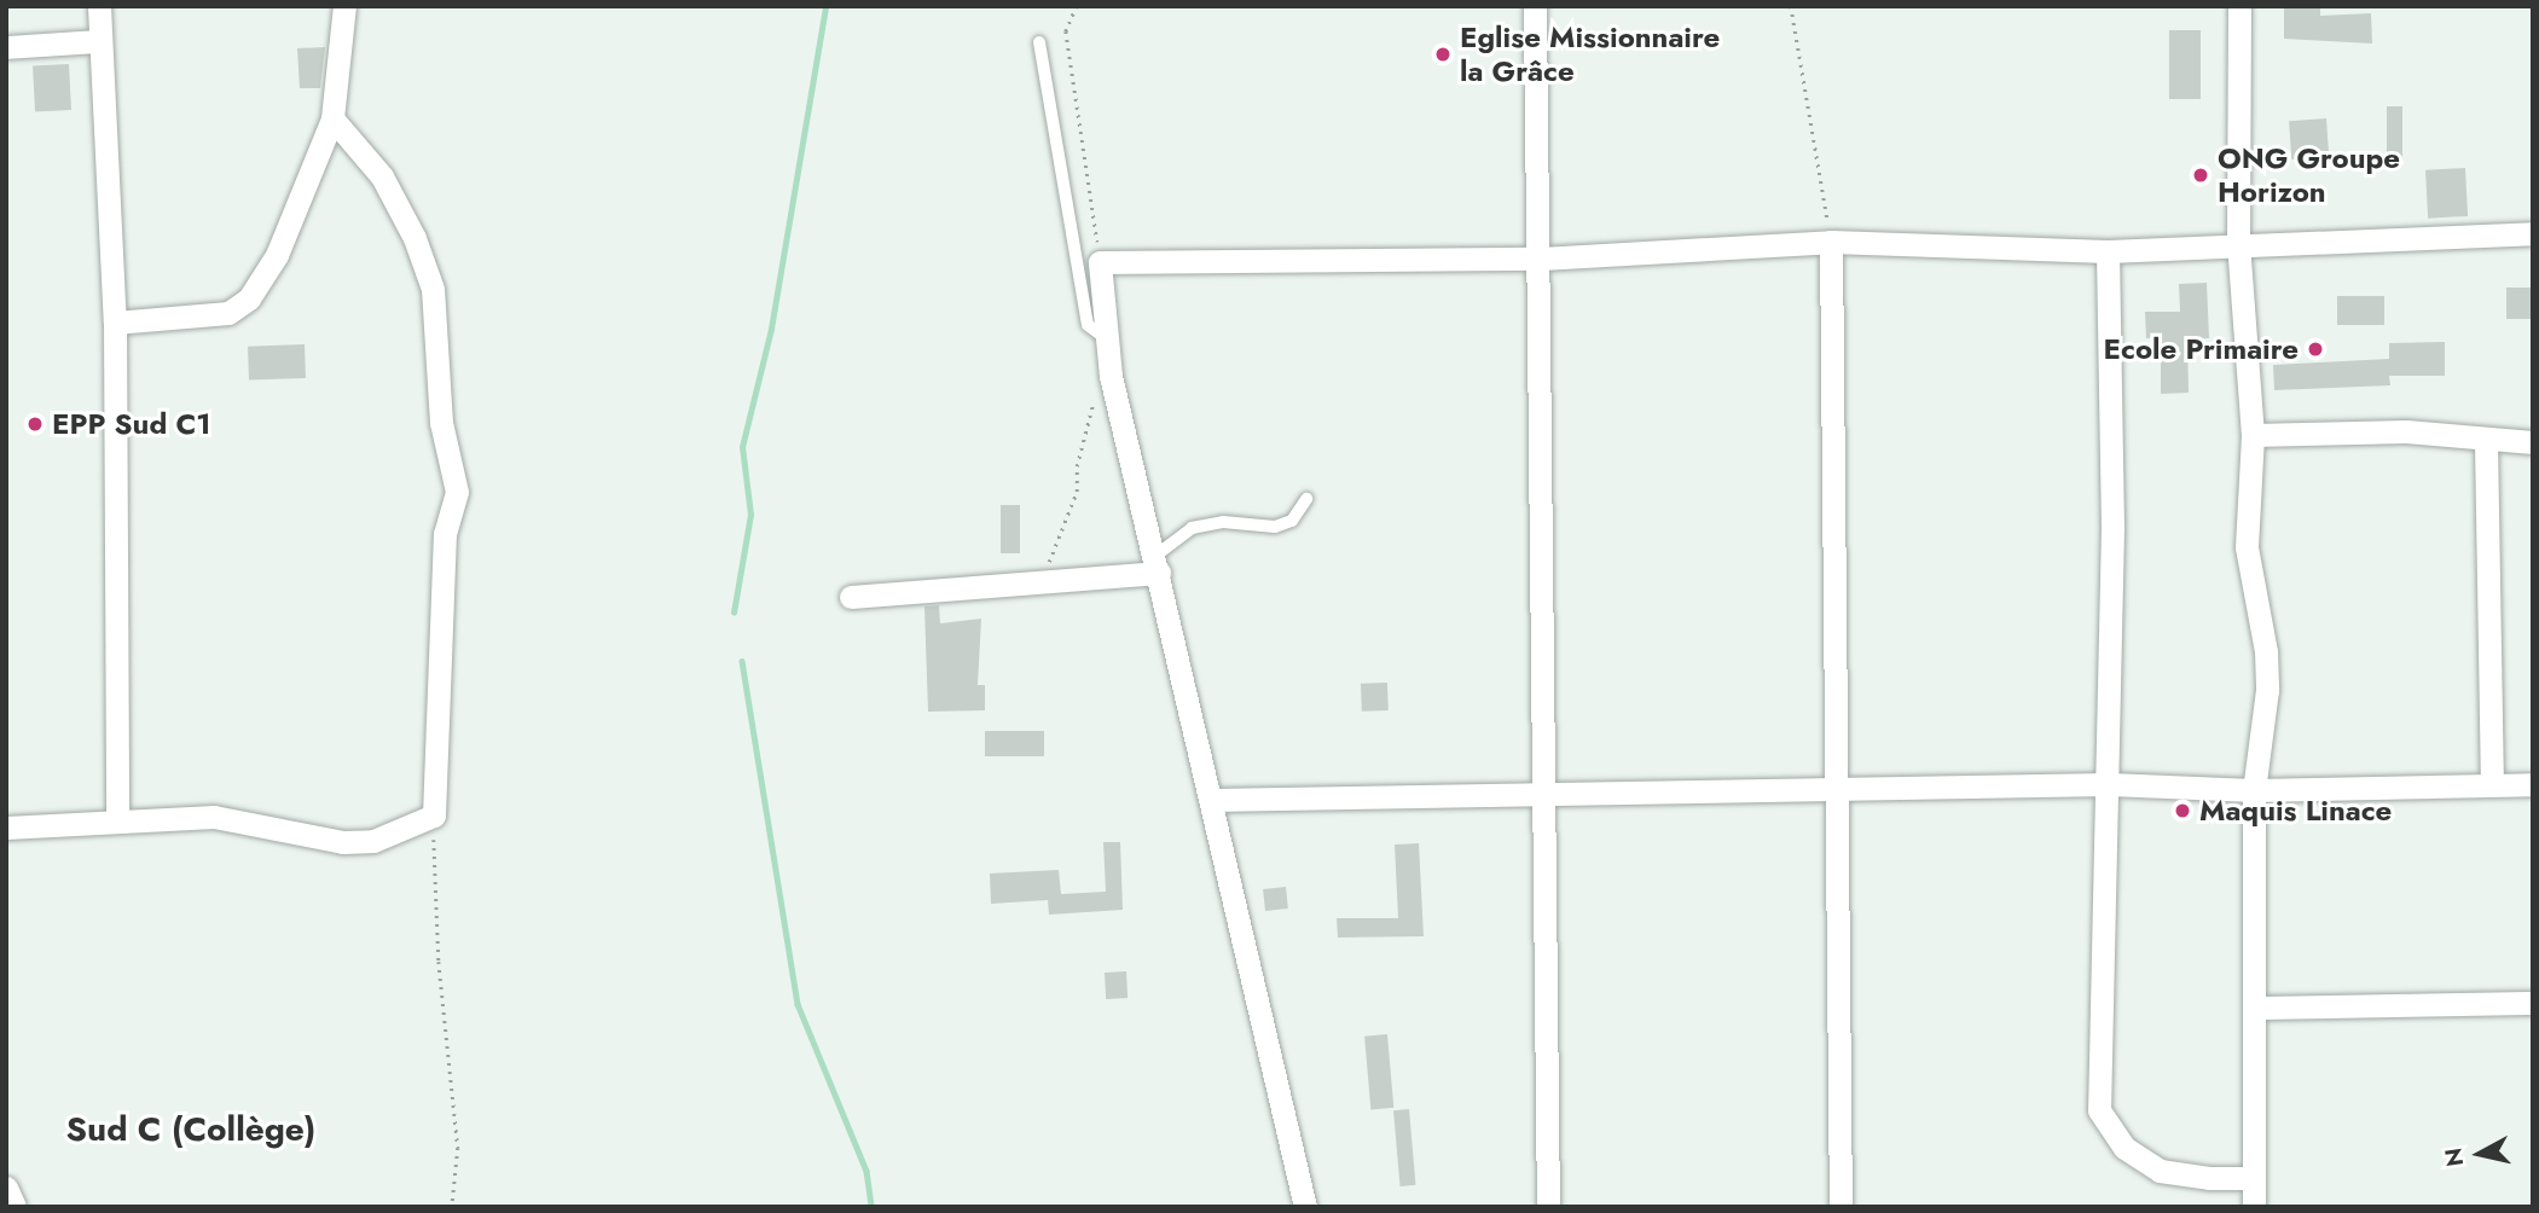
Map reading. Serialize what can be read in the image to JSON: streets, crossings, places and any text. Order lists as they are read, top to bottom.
{
  "districts": ["Sud C (Collège)"],
  "places": [
    "Eglise Missionnaire la Grâce",
    "ONG Groupe Horizon",
    "Ecole Primaire",
    "EPP Sud C1",
    "Maquis Linace"
  ],
  "north": "left"
}
